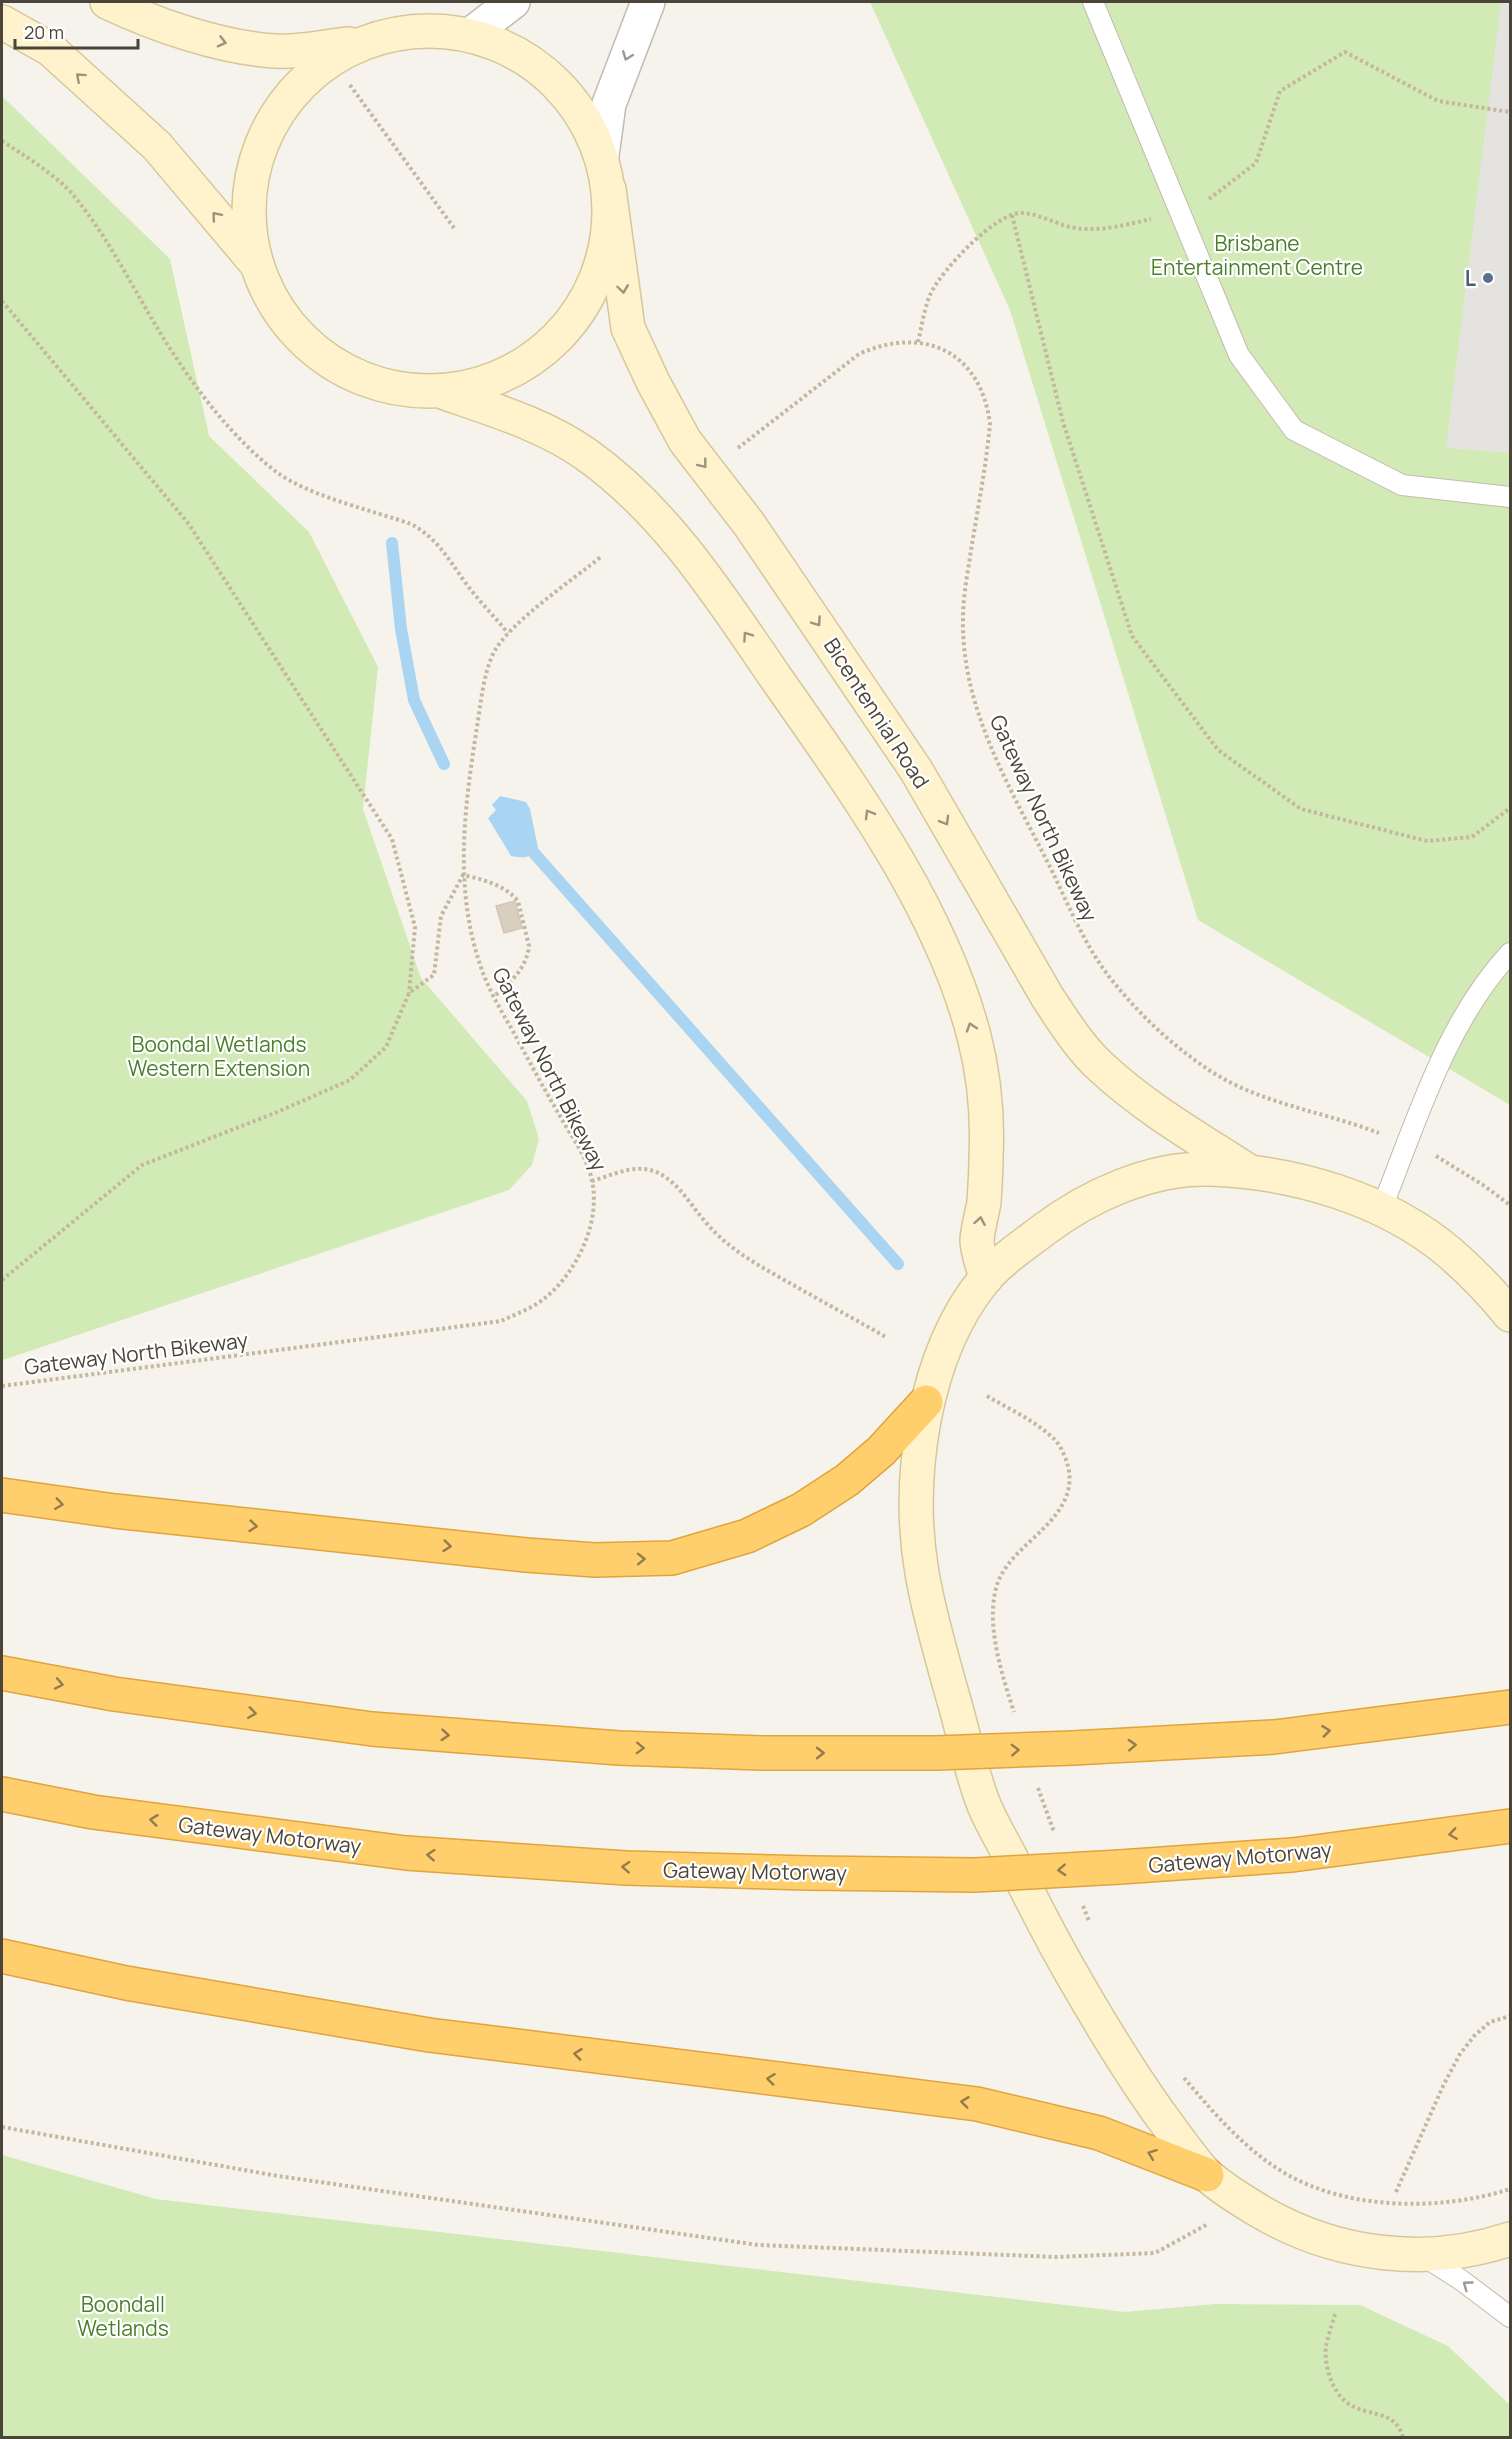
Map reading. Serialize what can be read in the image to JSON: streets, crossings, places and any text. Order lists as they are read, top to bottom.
{
  "streets": {
    "highway": ["Gateway Motorway"],
    "main road": ["Bicentennial Road"],
    "path": ["Gateway North Bikeway"]
  },
  "parks": ["Brisbane Entertainment Centre", "Boondal Wetlands Western Extension", "Boondall Wetlands"],
  "places": ["L"],
  "scale_bar": "20 m"
}
